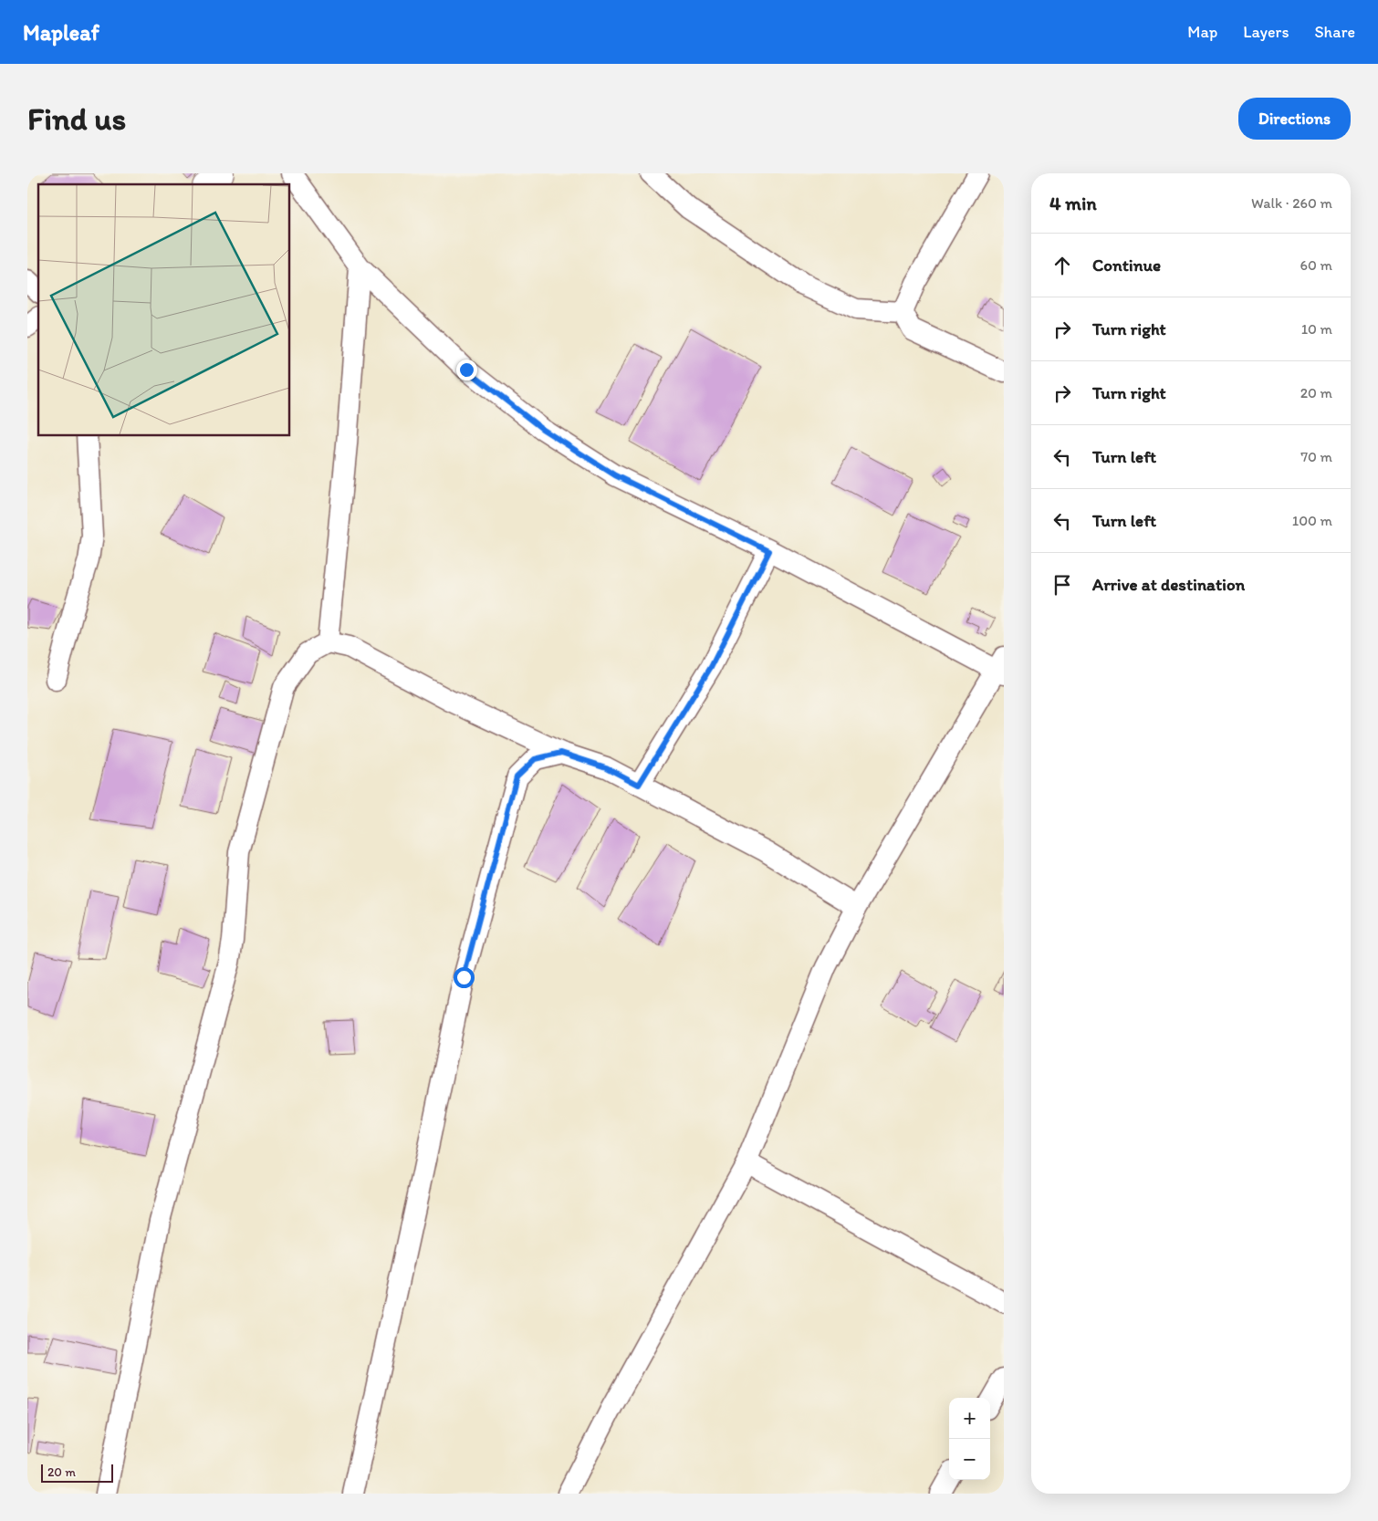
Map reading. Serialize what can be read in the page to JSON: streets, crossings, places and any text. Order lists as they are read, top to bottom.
{
  "scale_bar": "20 m",
  "page": {
    "header": "Mapleaf",
    "nav": ["Map", "Layers", "Share"],
    "buttons": "Directions",
    "title": "Find us",
    "heading": ["4 min", "Walk · 260 m"],
    "list": [
      ["Continue", "60 m"],
      ["Turn right", "10 m"],
      ["Turn right", "20 m"],
      ["Turn left", "70 m"],
      ["Turn left", "100 m"],
      "Arrive at destination"
    ],
    "map_buttons": ["+", "−"],
    "scale": "20 m"
  }
}
